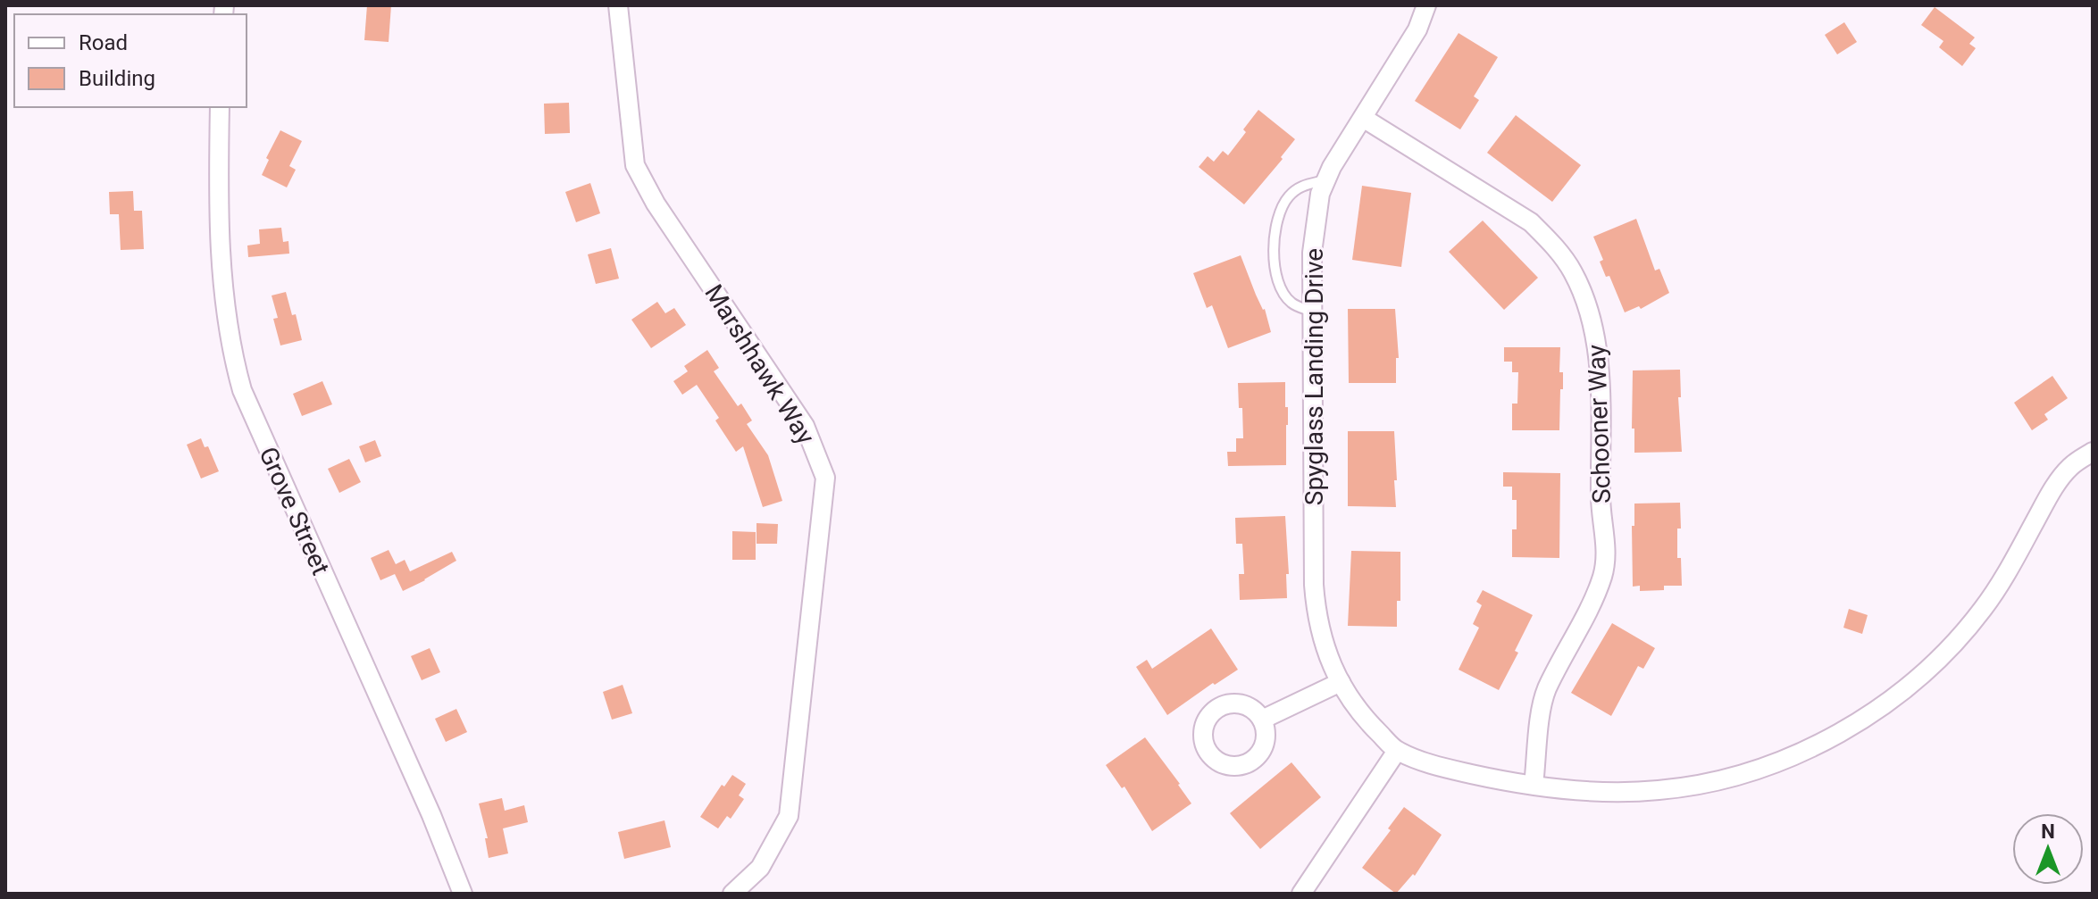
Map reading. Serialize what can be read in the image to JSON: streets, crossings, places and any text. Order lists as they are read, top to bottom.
{
  "streets": {
    "street": [
      "Marshhawk Way",
      "Spyglass Landing Drive",
      "Schooner Way",
      "Grove Street"
    ]
  },
  "crossings": [
    ["Spyglass Landing Drive", "Schooner Way"]
  ],
  "legend": ["Road", "Building"],
  "north": "top"
}
